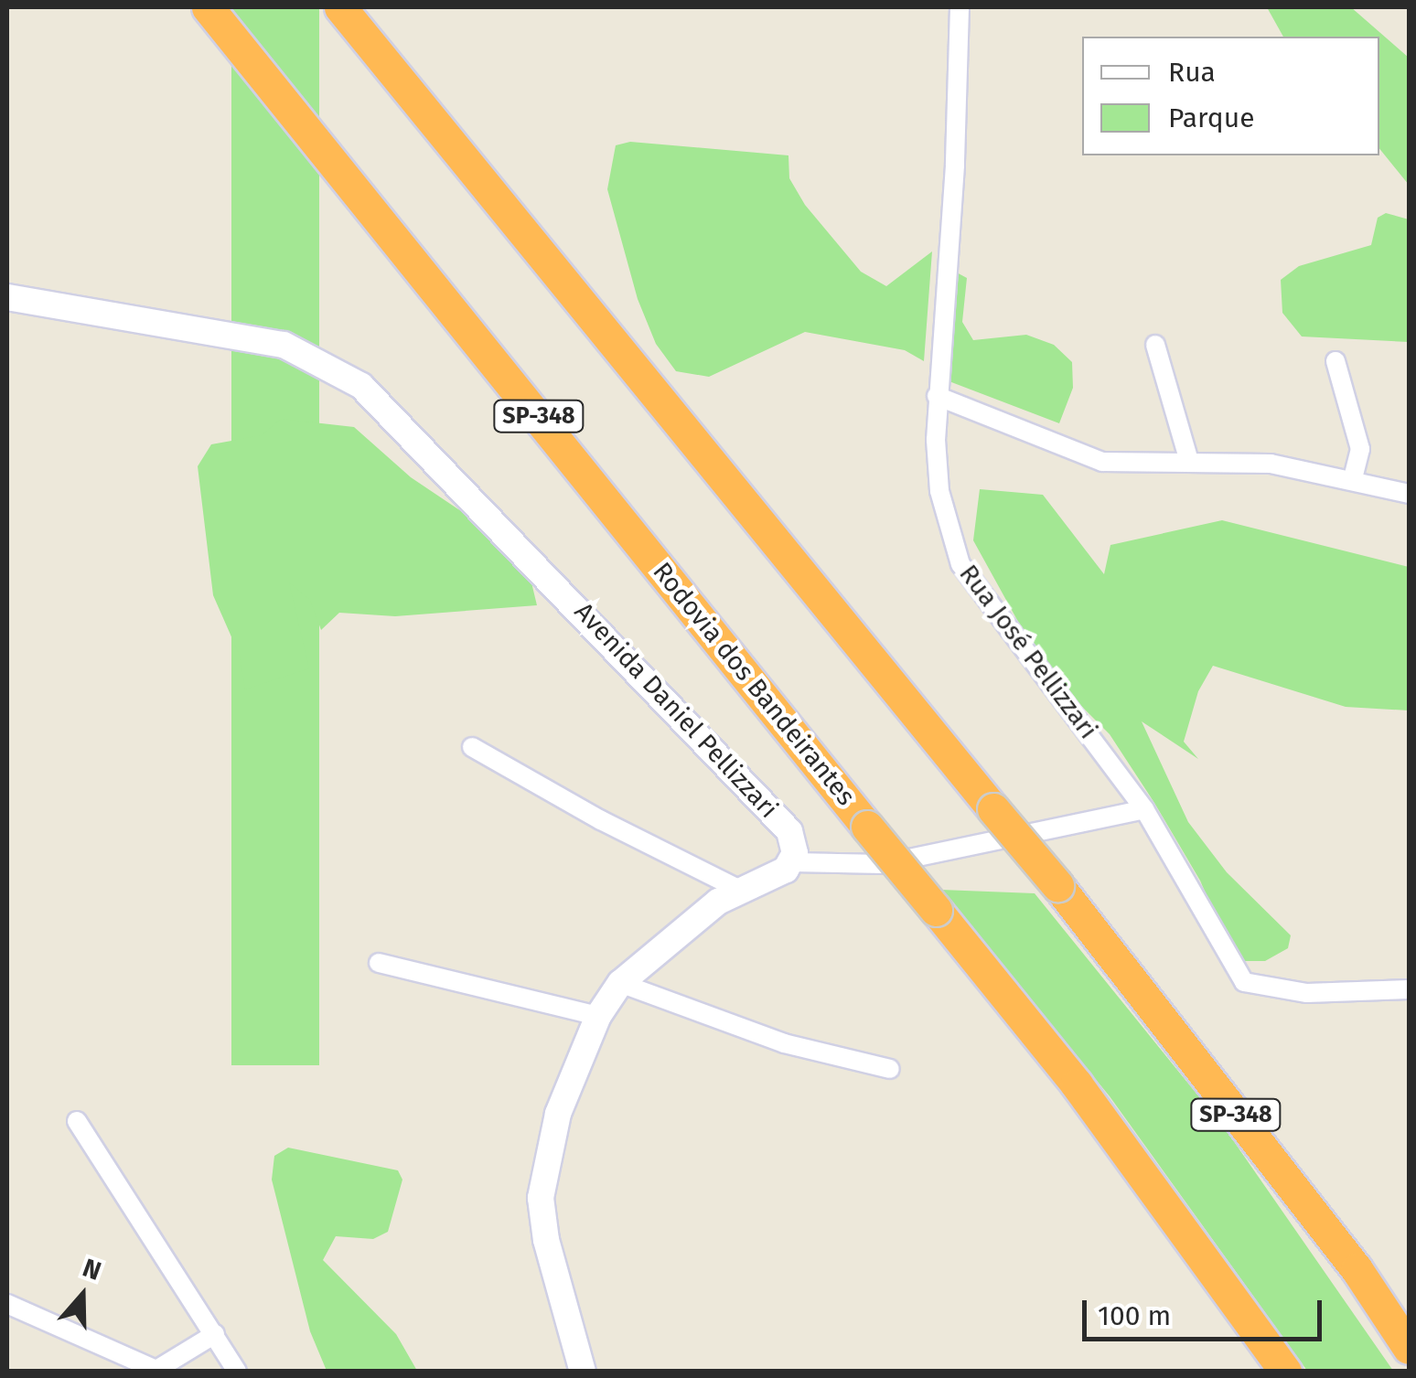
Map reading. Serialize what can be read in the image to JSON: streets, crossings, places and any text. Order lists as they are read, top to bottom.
{
  "streets": {
    "highway": ["SP-348", "Rodovia dos Bandeirantes"],
    "street": ["Rua José Pellizzari", "Avenida Daniel Pellizzari"]
  },
  "legend": ["Rua", "Parque"],
  "scale_bar": "100 m",
  "north": "top"
}
